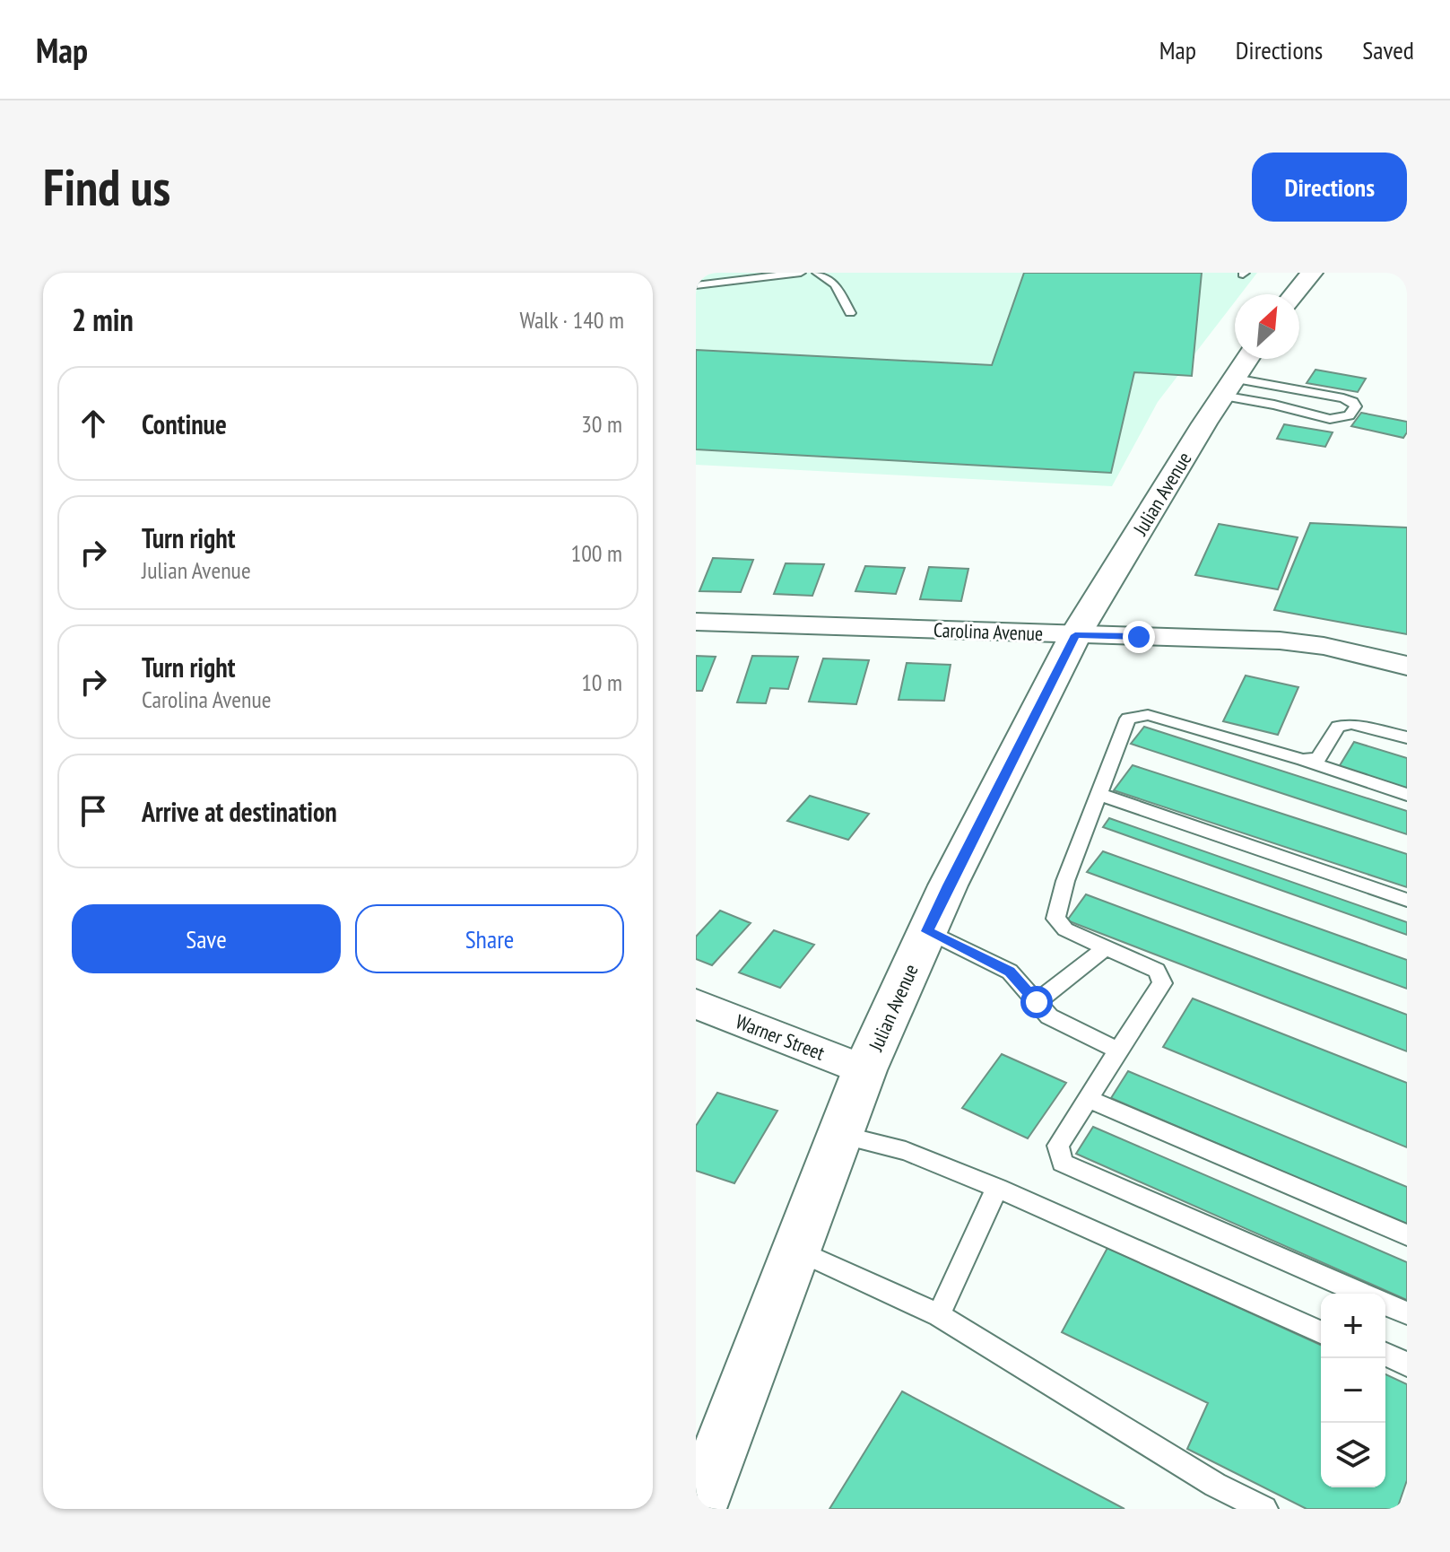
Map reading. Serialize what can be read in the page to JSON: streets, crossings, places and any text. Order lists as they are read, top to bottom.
{
  "streets": {
    "street": ["Julian Avenue", "Carolina Avenue", "Warner Street"]
  },
  "crossings": [
    ["Julian Avenue", "Carolina Avenue"],
    ["Julian Avenue", "Warner Street"]
  ],
  "north": "top right",
  "page": {
    "header": "Map",
    "nav": ["Map", "Directions", "Saved"],
    "buttons": [
      "Directions",
      ["Save", "Share"]
    ],
    "title": "Find us",
    "heading": ["2 min", "Walk · 140 m"],
    "list": [
      ["Continue", "30 m"],
      ["Turn right", "Julian Avenue", "100 m"],
      ["Turn right", "Carolina Avenue", "10 m"],
      "Arrive at destination"
    ],
    "map_buttons": ["+", "−"]
  }
}
